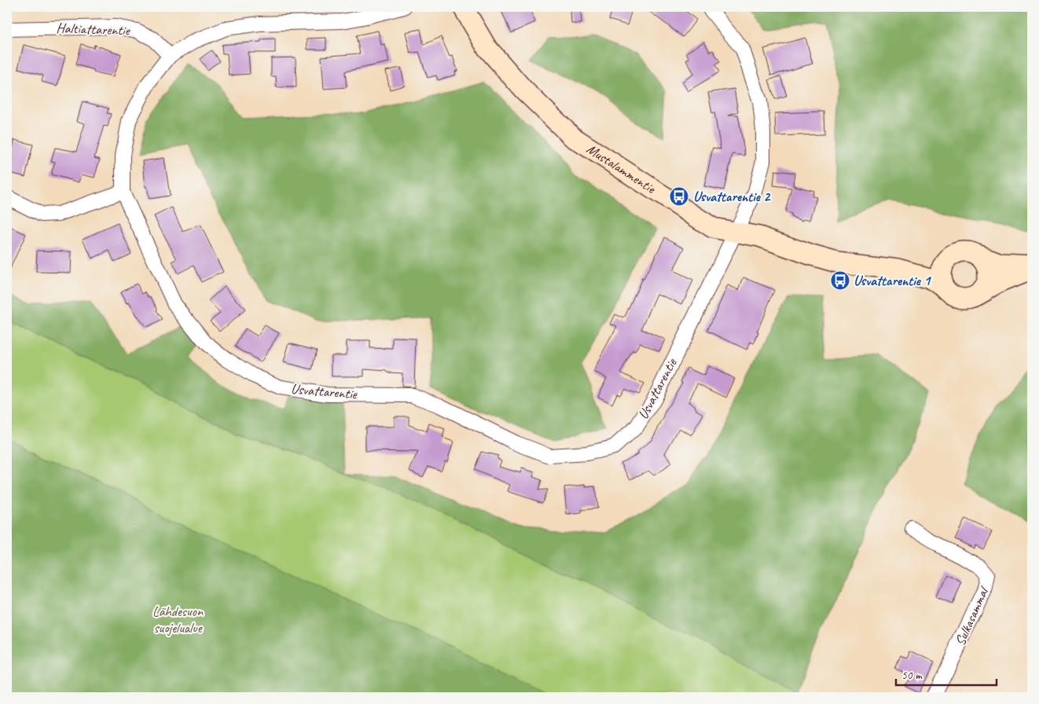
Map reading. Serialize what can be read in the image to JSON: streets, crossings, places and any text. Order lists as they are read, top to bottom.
{
  "streets": {
    "street": [
      "Haltiattarentie",
      "Mustalammentie",
      "Usvattarentie",
      "Sulkasammal"
    ]
  },
  "crossings": [
    ["Haltiattarentie", "Usvattarentie"],
    ["Mustalammentie", "Usvattarentie"]
  ],
  "parks": ["Lähdesuon suojelualue"],
  "places": {
    "bus stop": ["Usvattarentie 2", "Usvattarentie 1"]
  },
  "scale_bar": "50 m"
}
